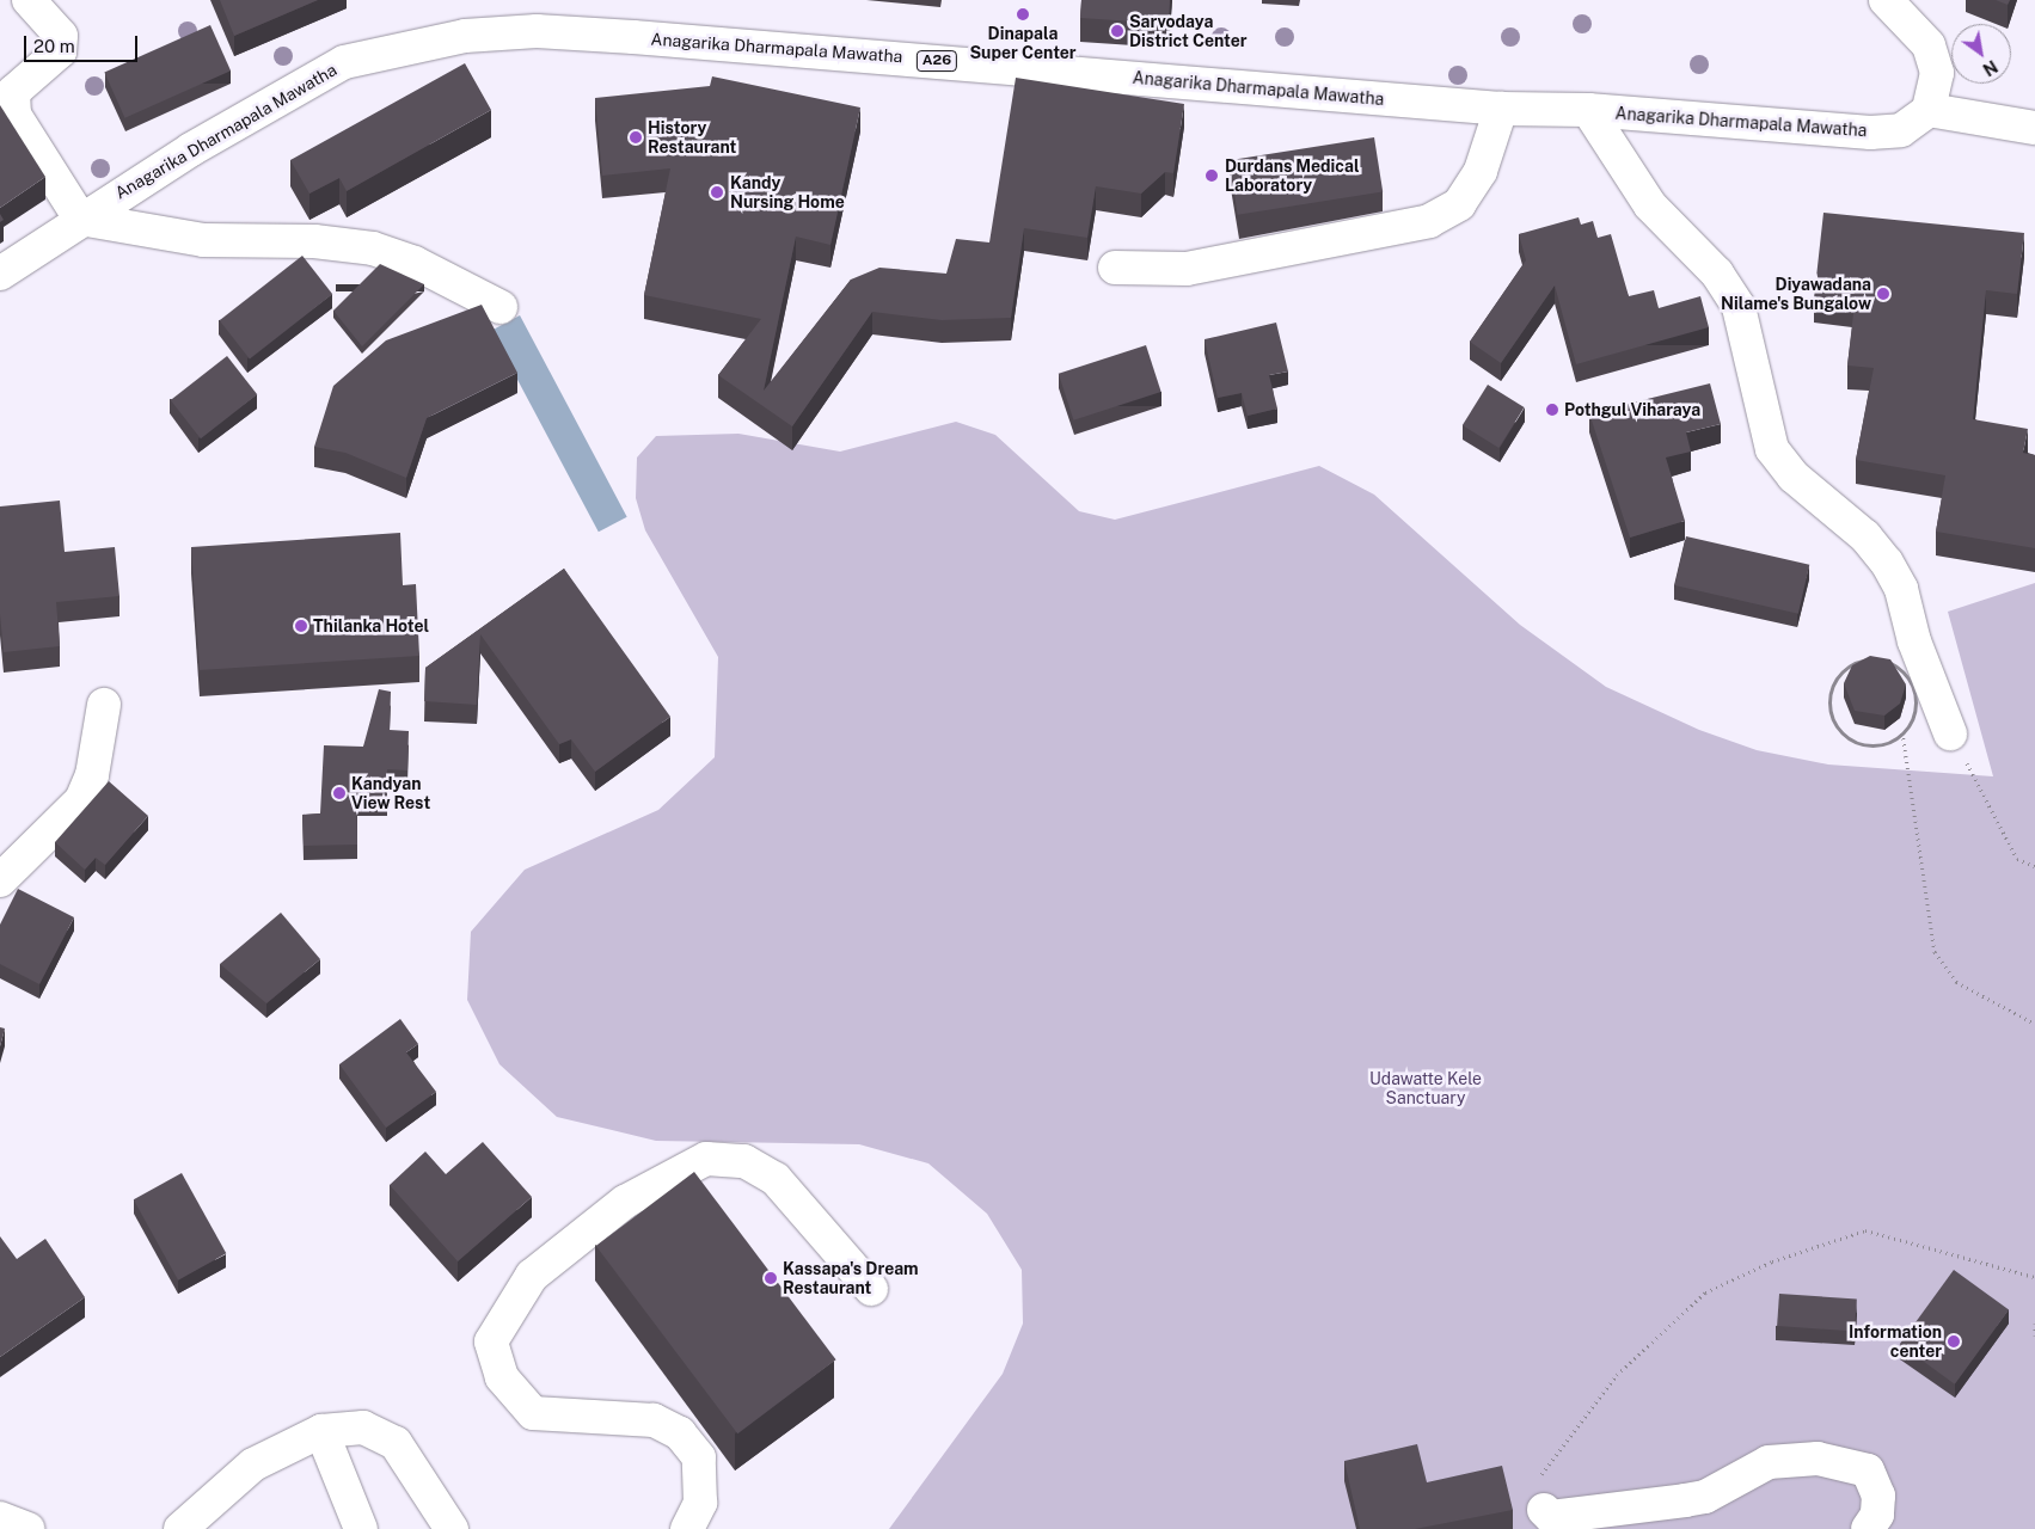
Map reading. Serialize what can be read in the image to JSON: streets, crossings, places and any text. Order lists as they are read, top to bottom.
{
  "streets": {
    "main road": ["Anagarika Dharmapala Mawatha", "A26"]
  },
  "parks": ["Udawatte Kele Sanctuary"],
  "places": [
    "Dinapala Super Center",
    "Sarvodaya District Center",
    "History Restaurant",
    "Durdans Medical Laboratory",
    "Kandy Nursing Home",
    "Diyawadana Nilame's Bungalow",
    "Pothgul Viharaya",
    "Thilanka Hotel",
    "Kandyan View Rest",
    "Kassapa's Dream Restaurant",
    "Information center"
  ],
  "scale_bar": "20 m",
  "north": "bottom right"
}
